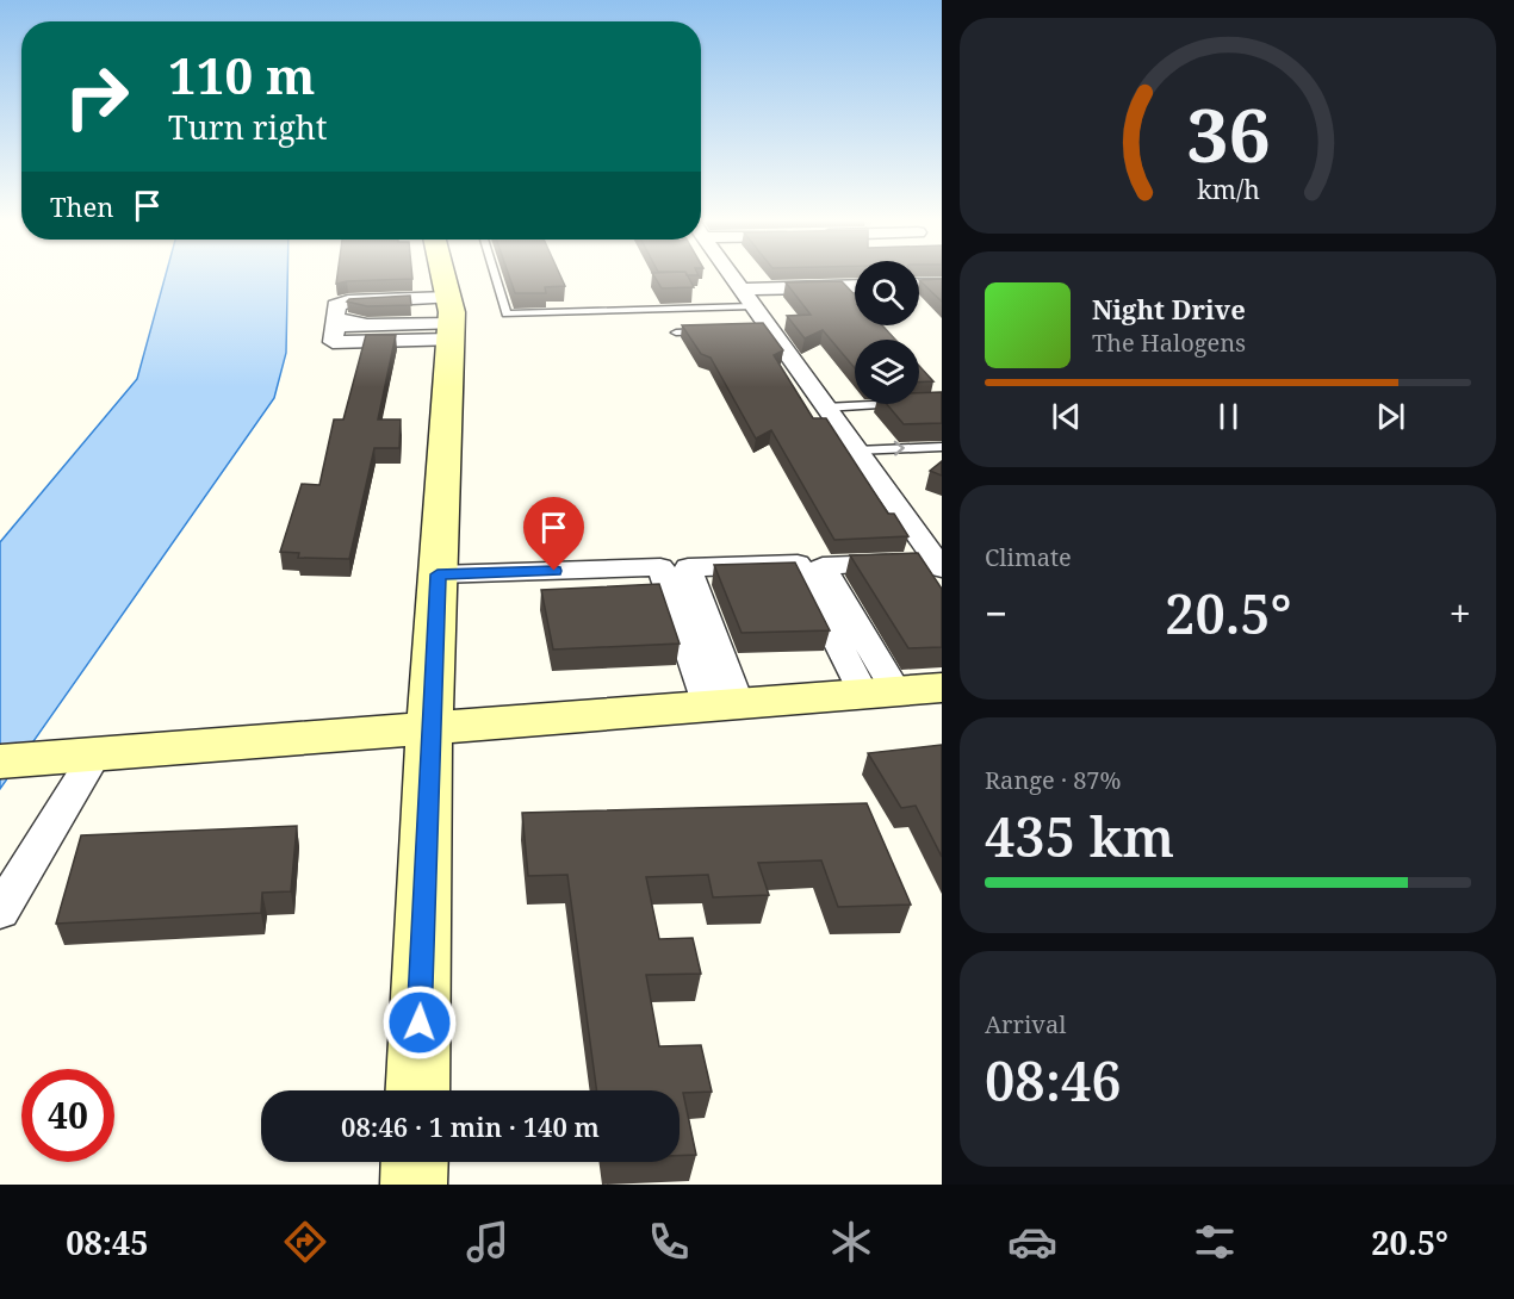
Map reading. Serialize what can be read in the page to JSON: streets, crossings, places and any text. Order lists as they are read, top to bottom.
{
  "page": {
    "turn": ["110 m", "Turn right"],
    "then": "Then",
    "song": ["Night Drive", "The Halogens"],
    "tile": [
      "Climate",
      ["Range · 87%", "435 km"],
      ["Arrival", "08:46"]
    ],
    "heat": ["−", "20.5°", "+"],
    "limit": "40",
    "trip": "08:46 · 1 min · 140 m",
    "tabs": ["08:45", "20.5°"],
    "gauge": ["36", "km/h"]
  }
}
